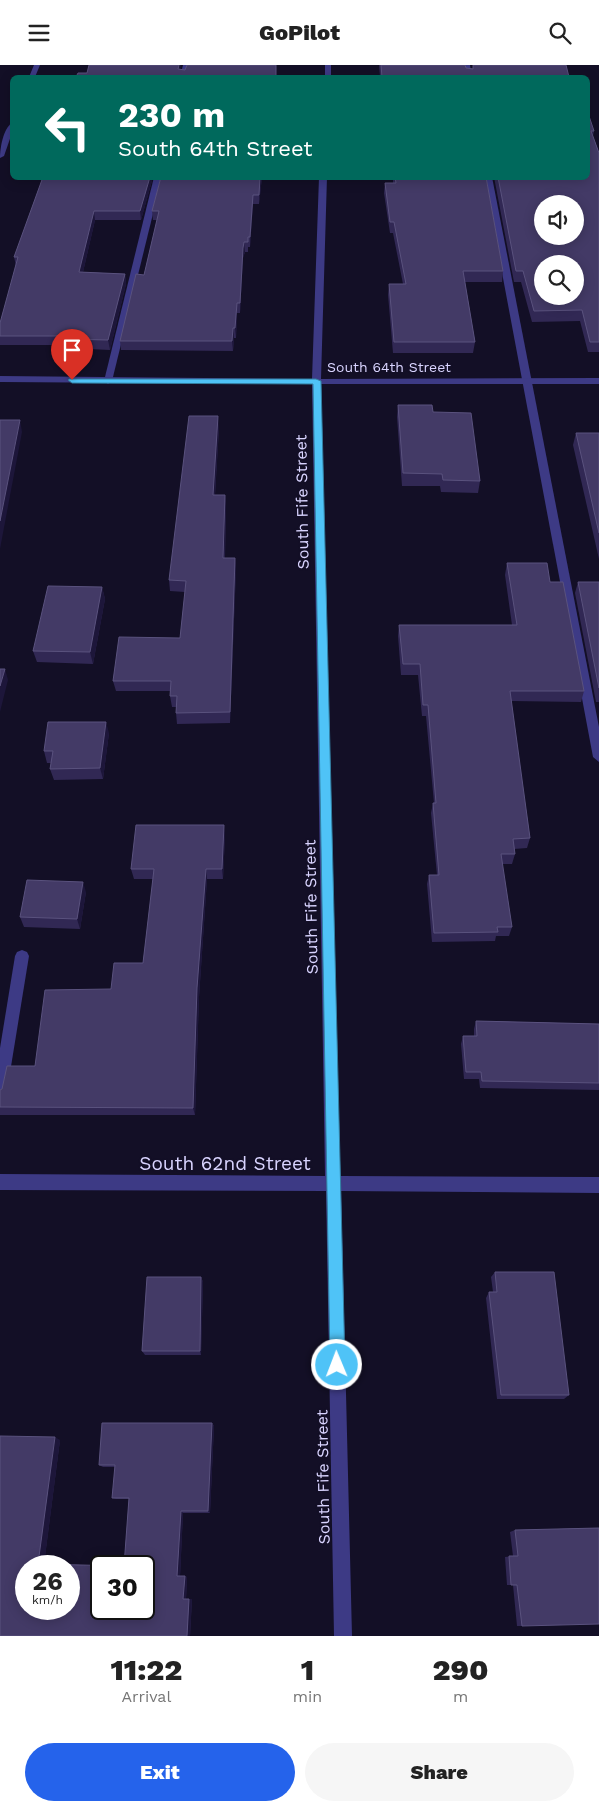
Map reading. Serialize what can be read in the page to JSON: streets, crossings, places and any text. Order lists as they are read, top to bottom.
{
  "streets": {
    "street": ["South 64th Street", "South Fife Street", "South 62nd Street"]
  },
  "crossings": [
    ["South 64th Street", "South Fife Street"],
    ["South Fife Street", "South 62nd Street"]
  ],
  "page": {
    "header": "GoPilot",
    "turn": ["230 m", "South 64th Street"],
    "speed": "26 km/h",
    "limit": "30",
    "eta": [
      "11:22",
      "Arrival",
      "1",
      "min",
      "290",
      "m"
    ],
    "buttons": ["Exit", "Share"]
  }
}
